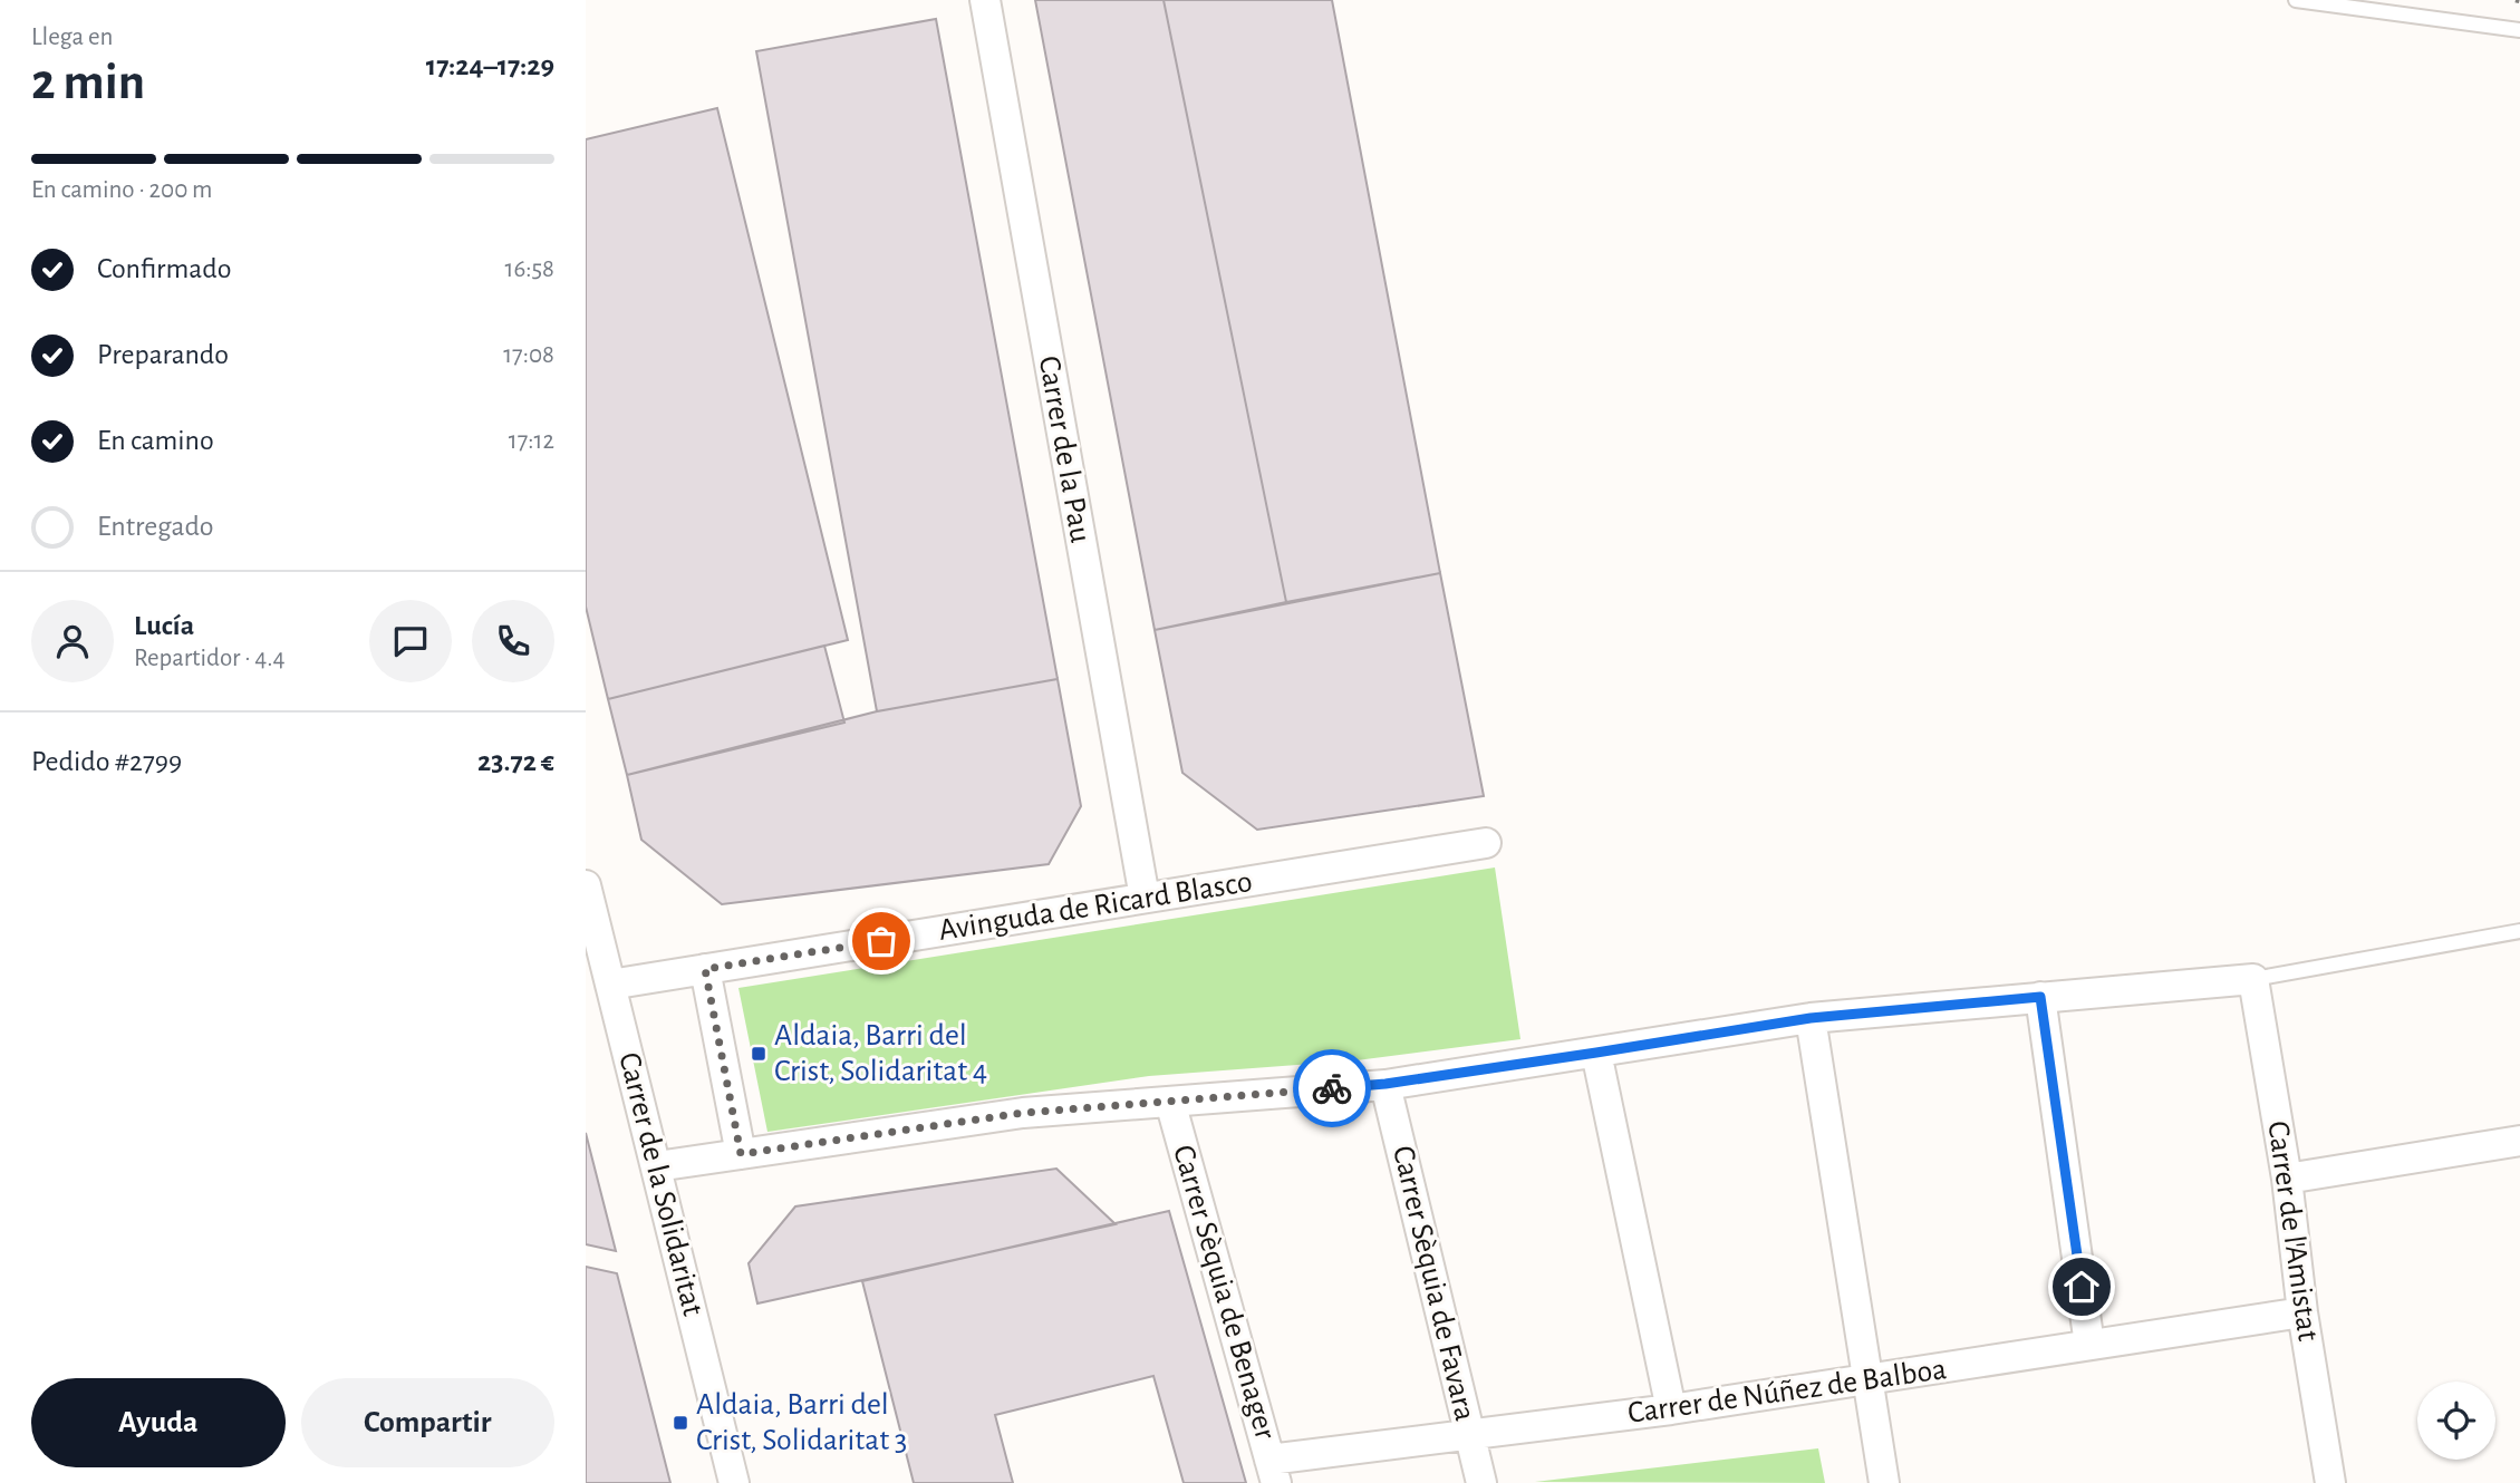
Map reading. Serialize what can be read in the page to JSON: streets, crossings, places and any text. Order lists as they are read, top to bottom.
{
  "streets": {
    "street": [
      "Carrer de la Pau",
      "Avinguda de Ricard Blasco",
      "Carrer de la Solidaritat",
      "Carrer de l'Amistat",
      "Carrer Sèquia de Favara",
      "Carrer Sèquia de Benager",
      "Carrer de Núñez de Balboa"
    ]
  },
  "crossings": [
    ["Carrer de la Pau", "Avinguda de Ricard Blasco"],
    ["Avinguda de Ricard Blasco", "Carrer de la Solidaritat"],
    ["Carrer de l'Amistat", "Carrer de Núñez de Balboa"],
    ["Carrer Sèquia de Favara", "Carrer de Núñez de Balboa"],
    ["Carrer Sèquia de Benager", "Carrer de Núñez de Balboa"]
  ],
  "places": {
    "transit": ["Aldaia, Barri del Crist, Solidaritat 4", "Aldaia, Barri del Crist, Solidaritat 3"]
  },
  "page": {
    "heading": ["2 min", "Llega en", "17:24–17:29"],
    "panel": [
      "Lucía",
      "Repartidor · 4.4",
      "Pedido #2799",
      "23.72 €"
    ],
    "bar": "En camino · 200 m",
    "list": [
      ["Confirmado", "16:58"],
      ["Preparando", "17:08"],
      ["En camino", "17:12"],
      "Entregado"
    ],
    "buttons": ["Ayuda", "Compartir"]
  }
}
